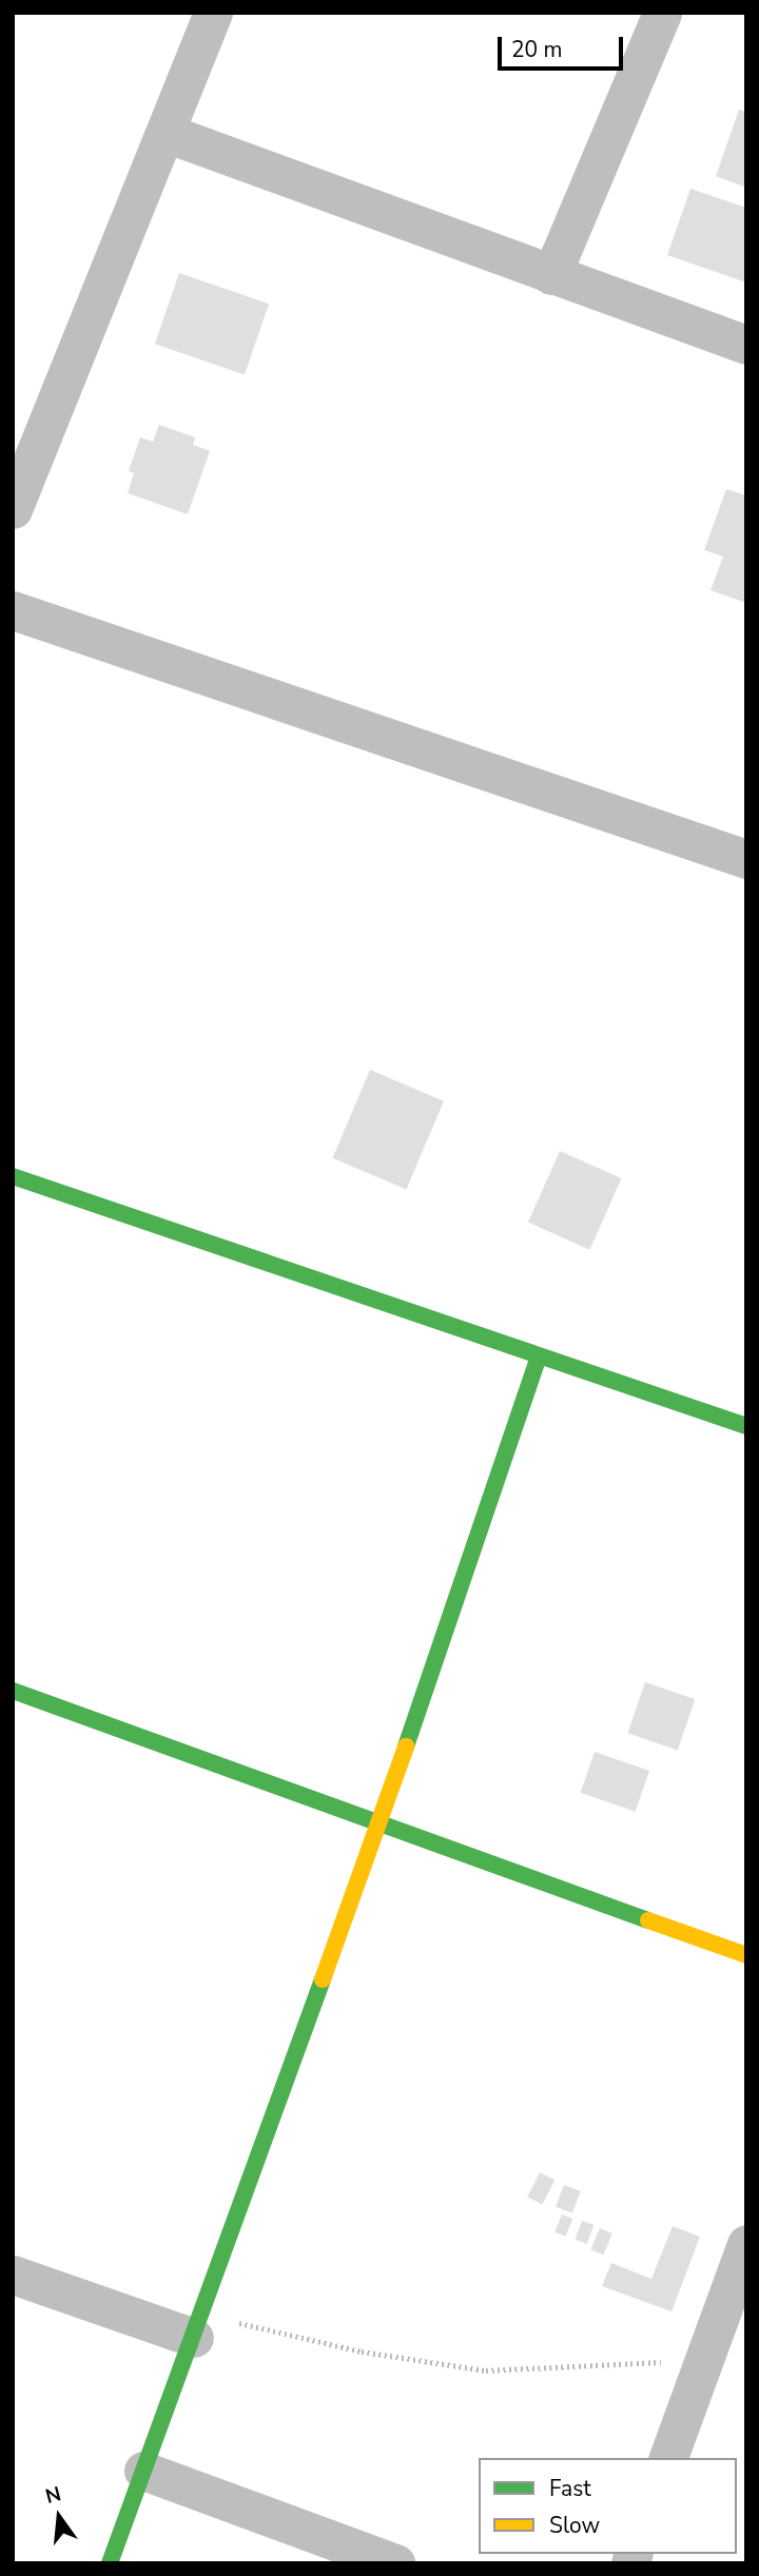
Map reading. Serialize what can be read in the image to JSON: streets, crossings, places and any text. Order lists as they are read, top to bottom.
{
  "legend": ["Fast", "Slow"],
  "scale_bar": "20 m",
  "north": "top"
}
